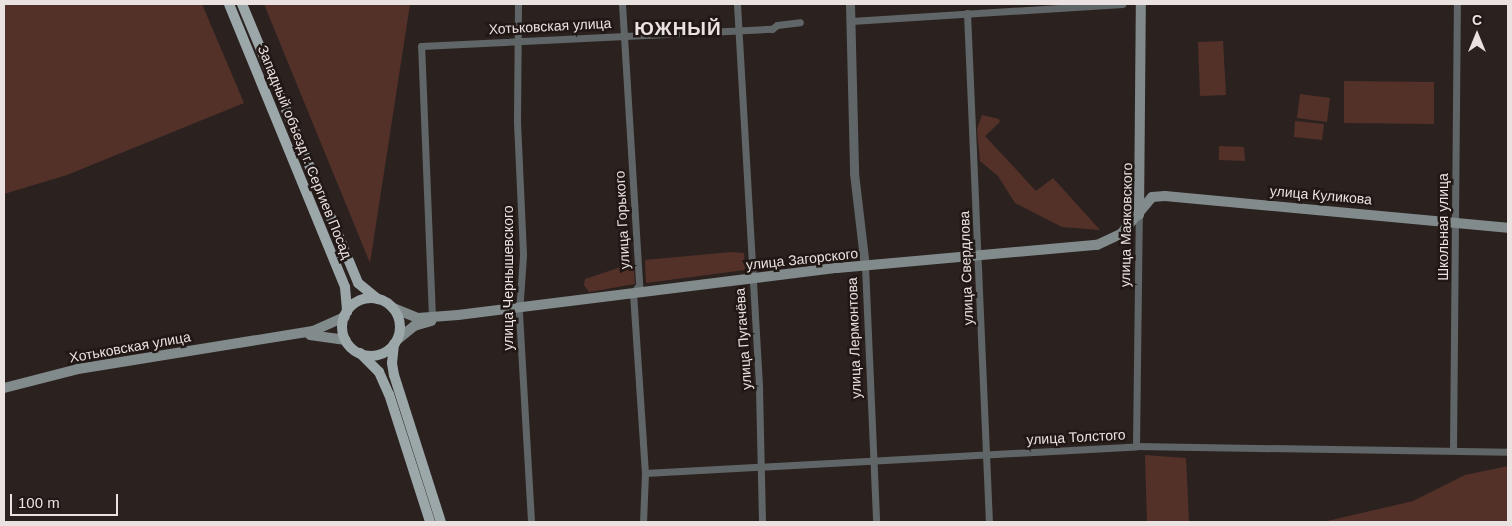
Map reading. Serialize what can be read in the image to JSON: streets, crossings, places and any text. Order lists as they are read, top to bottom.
{
  "streets": {
    "main road": [
      "Хотьковская улица",
      "Западный объезд г. Сергиев Посад",
      "улица Куликова",
      "улица Маяковского",
      "улица Загорского"
    ],
    "street": [
      "улица Горького",
      "Школьная улица",
      "улица Свердлова",
      "улица Чернышевского",
      "улица Лермонтова",
      "улица Пугачёва",
      "улица Толстого"
    ]
  },
  "crossings": [
    ["Хотьковская улица", "улица Горького"],
    ["Хотьковская улица", "улица Чернышевского"],
    ["Хотьковская улица", "улица Пугачёва"],
    ["улица Куликова", "улица Маяковского"],
    ["улица Куликова", "Школьная улица"],
    ["улица Куликова", "улица Загорского"],
    ["улица Горького", "улица Загорского"],
    ["улица Горького", "улица Толстого"],
    ["улица Маяковского", "улица Загорского"],
    ["улица Маяковского", "улица Толстого"],
    ["Школьная улица", "улица Толстого"],
    ["улица Загорского", "улица Свердлова"],
    ["улица Загорского", "улица Чернышевского"],
    ["улица Загорского", "улица Лермонтова"],
    ["улица Загорского", "улица Пугачёва"],
    ["улица Свердлова", "улица Толстого"],
    ["улица Лермонтова", "улица Толстого"],
    ["улица Пугачёва", "улица Толстого"]
  ],
  "districts": ["ЮЖНЫЙ"],
  "scale_bar": "100 m",
  "north": "top"
}
